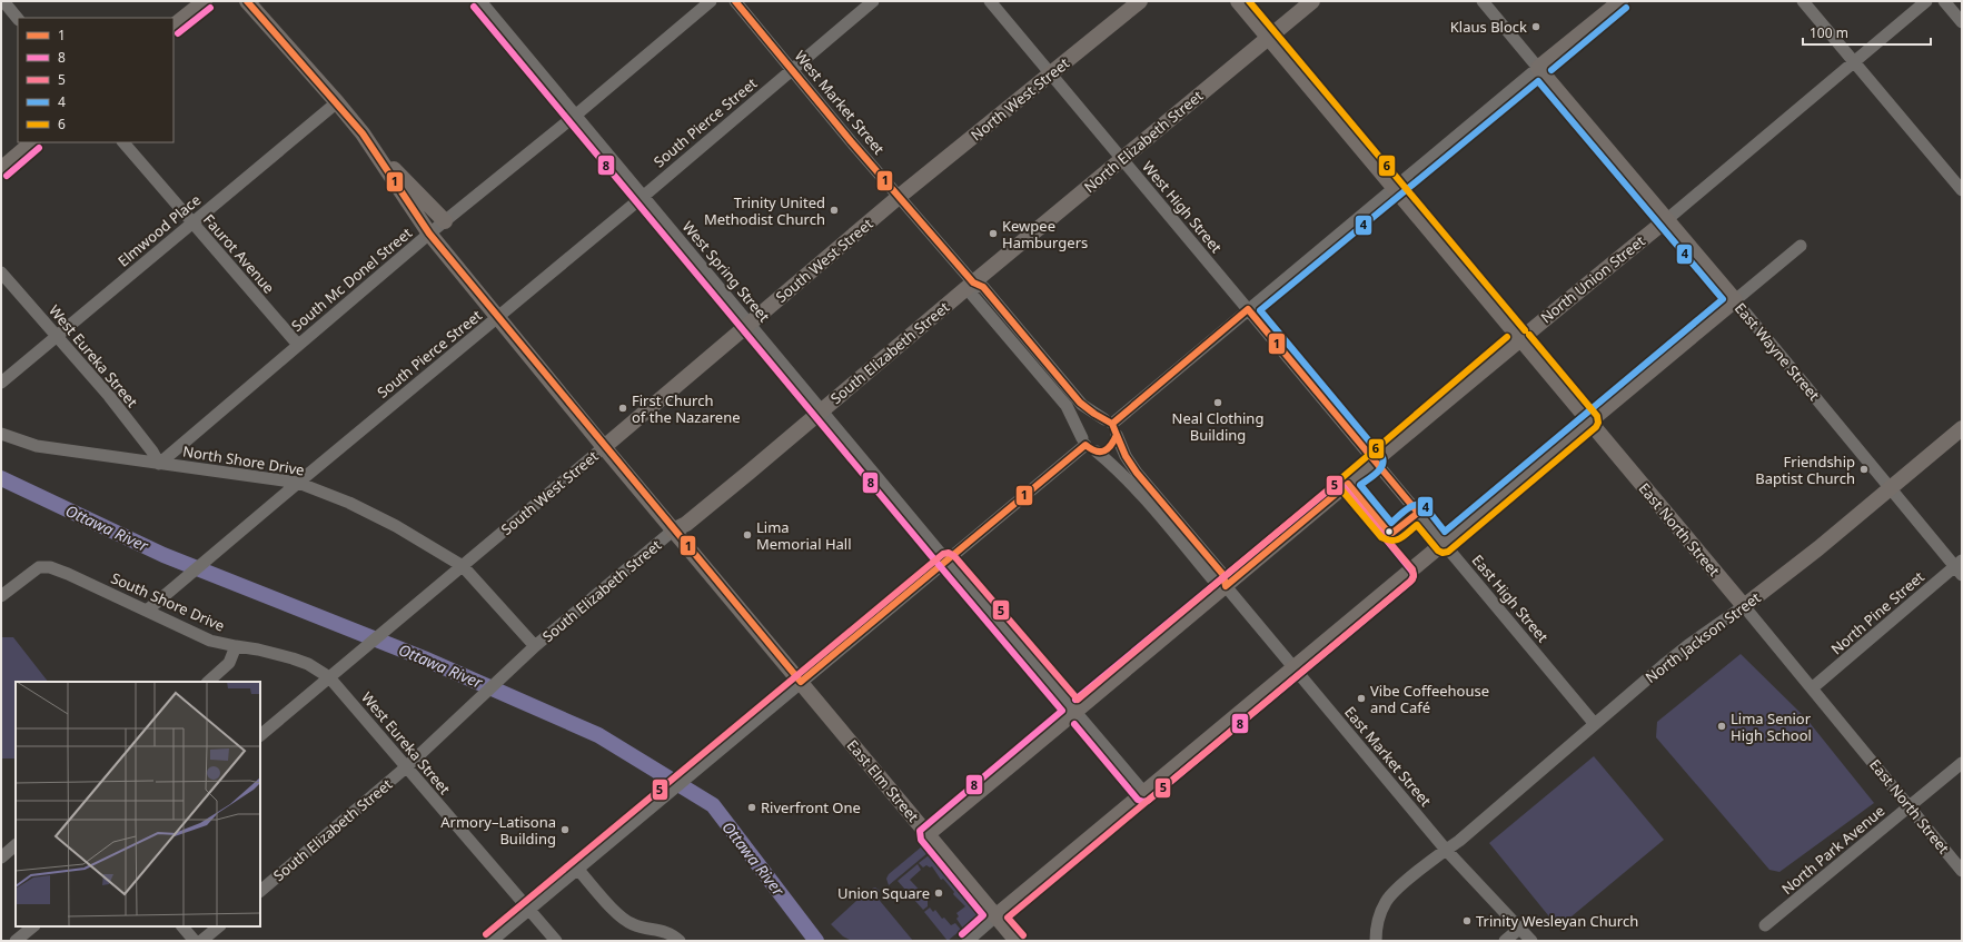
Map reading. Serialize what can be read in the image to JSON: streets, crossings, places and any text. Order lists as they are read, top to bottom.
{
  "streets": {
    "main road": [
      "North West Street",
      "North Elizabeth Street",
      "South West Street",
      "North Union Street",
      "East Wayne Street",
      "South Elizabeth Street",
      "East North Street",
      "North Jackson Street",
      "East Elm Street"
    ],
    "street": [
      "West Market Street",
      "South Pierce Street",
      "West High Street",
      "Elmwood Place",
      "Faurot Avenue",
      "West Spring Street",
      "South Mc Donel Street",
      "West Eureka Street",
      "North Shore Drive",
      "East High Street",
      "South Shore Drive",
      "North Pine Street",
      "East Market Street",
      "North Park Avenue"
    ]
  },
  "crossings": [
    ["North West Street", "West Market Street"],
    ["North West Street", "West High Street"],
    ["North West Street", "South West Street"],
    ["West Market Street", "South Pierce Street"],
    ["West Market Street", "North Elizabeth Street"],
    ["West Market Street", "South West Street"],
    ["West Market Street", "South Elizabeth Street"],
    ["West Market Street", "East Market Street"],
    ["South Pierce Street", "West Spring Street"],
    ["South Pierce Street", "North Shore Drive"],
    ["South Pierce Street", "South Shore Drive"],
    ["South Pierce Street", "East Elm Street"],
    ["North Elizabeth Street", "West High Street"],
    ["North Elizabeth Street", "South Elizabeth Street"],
    ["North Elizabeth Street", "East North Street"],
    ["West High Street", "East High Street"],
    ["Elmwood Place", "Faurot Avenue"],
    ["Elmwood Place", "West Eureka Street"],
    ["Elmwood Place", "East Elm Street"],
    ["Faurot Avenue", "South Mc Donel Street"],
    ["South West Street", "West Spring Street"],
    ["South West Street", "West Eureka Street"],
    ["South West Street", "North Shore Drive"],
    ["South West Street", "South Shore Drive"],
    ["South West Street", "East Elm Street"],
    ["West Spring Street", "South Mc Donel Street"],
    ["West Spring Street", "North Union Street"],
    ["West Spring Street", "South Elizabeth Street"],
    ["South Mc Donel Street", "West Eureka Street"],
    ["South Mc Donel Street", "North Shore Drive"],
    ["South Mc Donel Street", "East Elm Street"],
    ["North Union Street", "East Wayne Street"],
    ["North Union Street", "East North Street"],
    ["North Union Street", "East High Street"],
    ["North Union Street", "East Market Street"],
    ["North Union Street", "East Elm Street"],
    ["East Wayne Street", "North Pine Street"],
    ["East Wayne Street", "North Jackson Street"],
    ["South Elizabeth Street", "West Eureka Street"],
    ["South Elizabeth Street", "North Shore Drive"],
    ["South Elizabeth Street", "East Elm Street"],
    ["West Eureka Street", "North Shore Drive"],
    ["West Eureka Street", "South Shore Drive"],
    ["East North Street", "North Pine Street"],
    ["East North Street", "North Jackson Street"],
    ["East North Street", "North Park Avenue"],
    ["East High Street", "North Jackson Street"],
    ["North Jackson Street", "East Market Street"]
  ],
  "water": ["Ottawa River"],
  "places": [
    "Klaus Block",
    "Trinity United Methodist Church",
    "Kewpee Hamburgers",
    "Neal Clothing Building",
    "First Church of the Nazarene",
    "Friendship Baptist Church",
    "Lima Memorial Hall",
    "Vibe Coffeehouse and Café",
    "Lima Senior High School",
    "Riverfront One",
    "Armory–Latisona Building",
    "Union Square",
    "Trinity Wesleyan Church"
  ],
  "lines": [
    "transit line 1",
    "transit line 6",
    "transit line 8",
    "transit line 4",
    "transit line 5"
  ],
  "legend": [
    "1",
    "8",
    "5",
    "4",
    "6"
  ],
  "scale_bar": "100 m"
}
